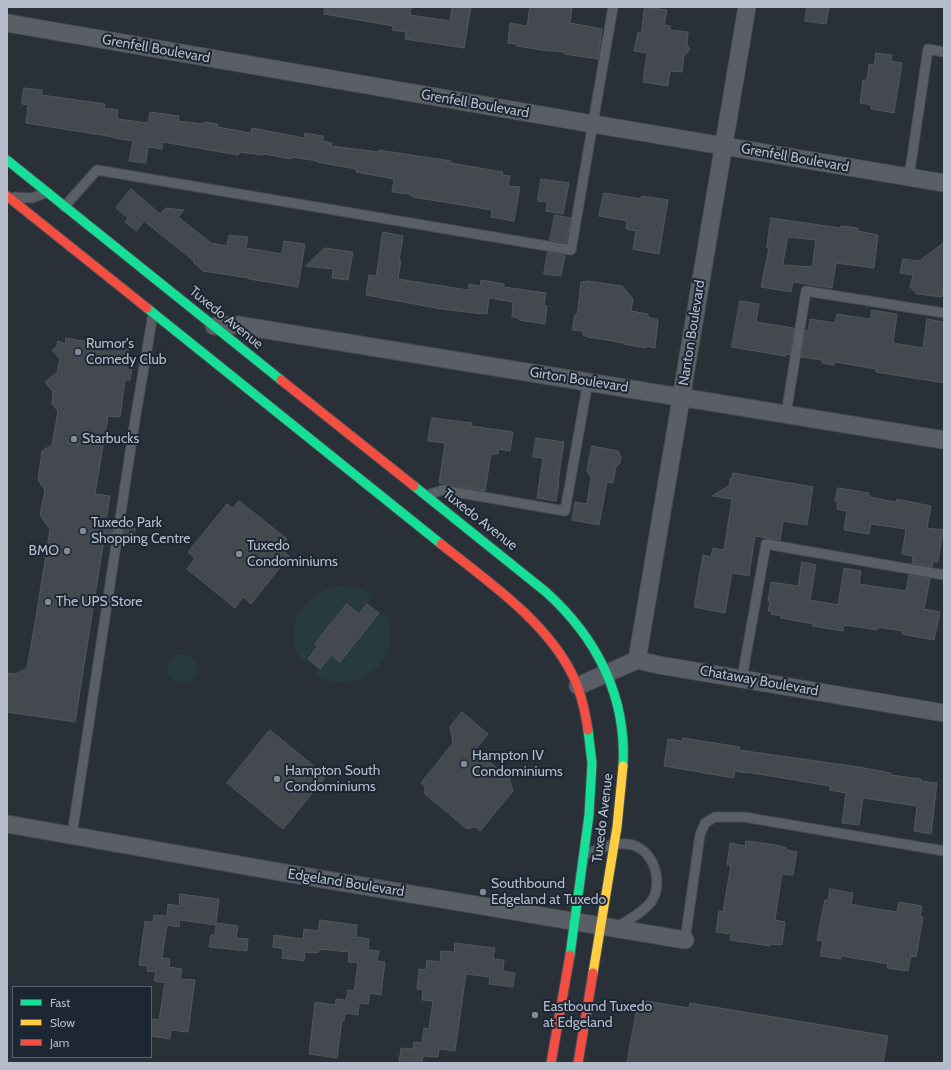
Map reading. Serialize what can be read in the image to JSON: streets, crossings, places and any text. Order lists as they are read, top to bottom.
{
  "streets": {
    "main road": ["Tuxedo Avenue"],
    "street": [
      "Grenfell Boulevard",
      "Nanton Boulevard",
      "Girton Boulevard",
      "Chataway Boulevard",
      "Edgeland Boulevard"
    ]
  },
  "crossings": [
    ["Grenfell Boulevard", "Nanton Boulevard"],
    ["Tuxedo Avenue", "Girton Boulevard"],
    ["Tuxedo Avenue", "Edgeland Boulevard"],
    ["Nanton Boulevard", "Girton Boulevard"],
    ["Nanton Boulevard", "Chataway Boulevard"]
  ],
  "places": [
    "Rumor's Comedy Club",
    "Starbucks",
    "Tuxedo Park Shopping Centre",
    "BMO",
    "Tuxedo Condominiums",
    "The UPS Store",
    "Hampton IV Condominiums",
    "Hampton South Condominiums",
    "Southbound Edgeland at Tuxedo",
    "Eastbound Tuxedo at Edgeland"
  ],
  "legend": ["Fast", "Slow", "Jam"]
}
